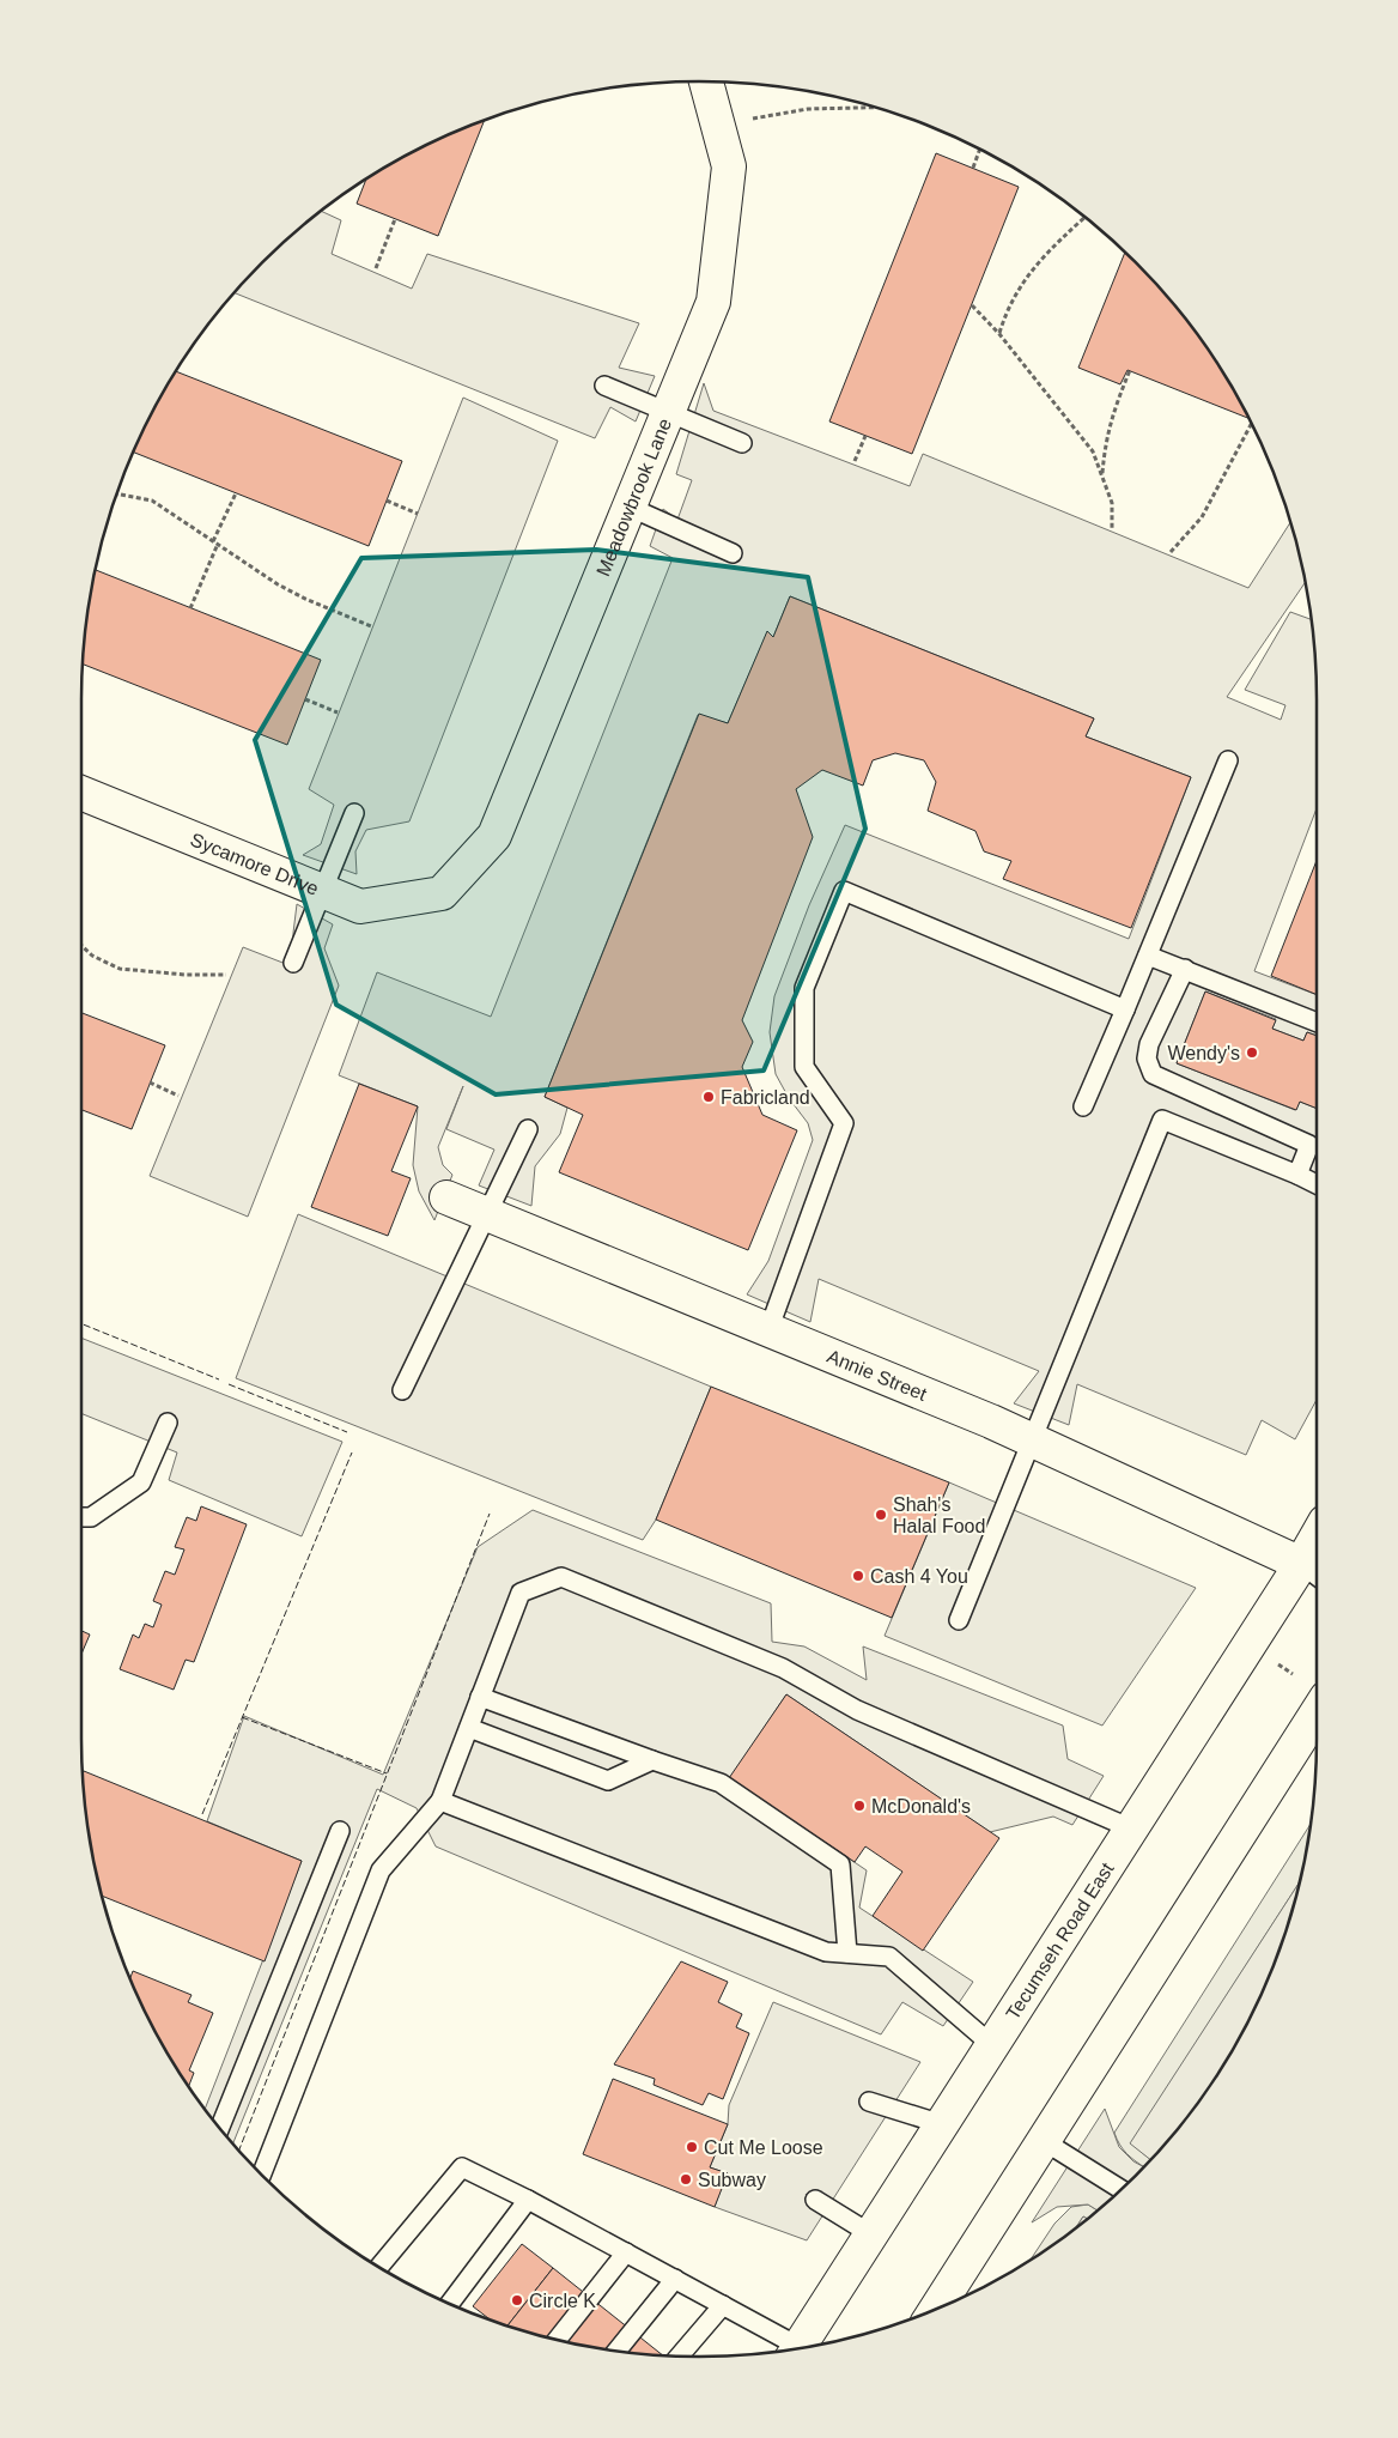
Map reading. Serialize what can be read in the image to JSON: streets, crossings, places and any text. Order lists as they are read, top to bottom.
{
  "streets": {
    "street": [
      "Meadowbrook Lane",
      "Sycamore Drive",
      "Annie Street",
      "Tecumseh Road East"
    ]
  },
  "crossings": [
    ["Meadowbrook Lane", "Sycamore Drive"],
    ["Annie Street", "Tecumseh Road East"]
  ],
  "places": [
    "Wendy's",
    "Fabricland",
    "Shah's Halal Food",
    "Cash 4 You",
    "McDonald's",
    "Cut Me Loose",
    "Subway",
    "Circle K"
  ]
}
